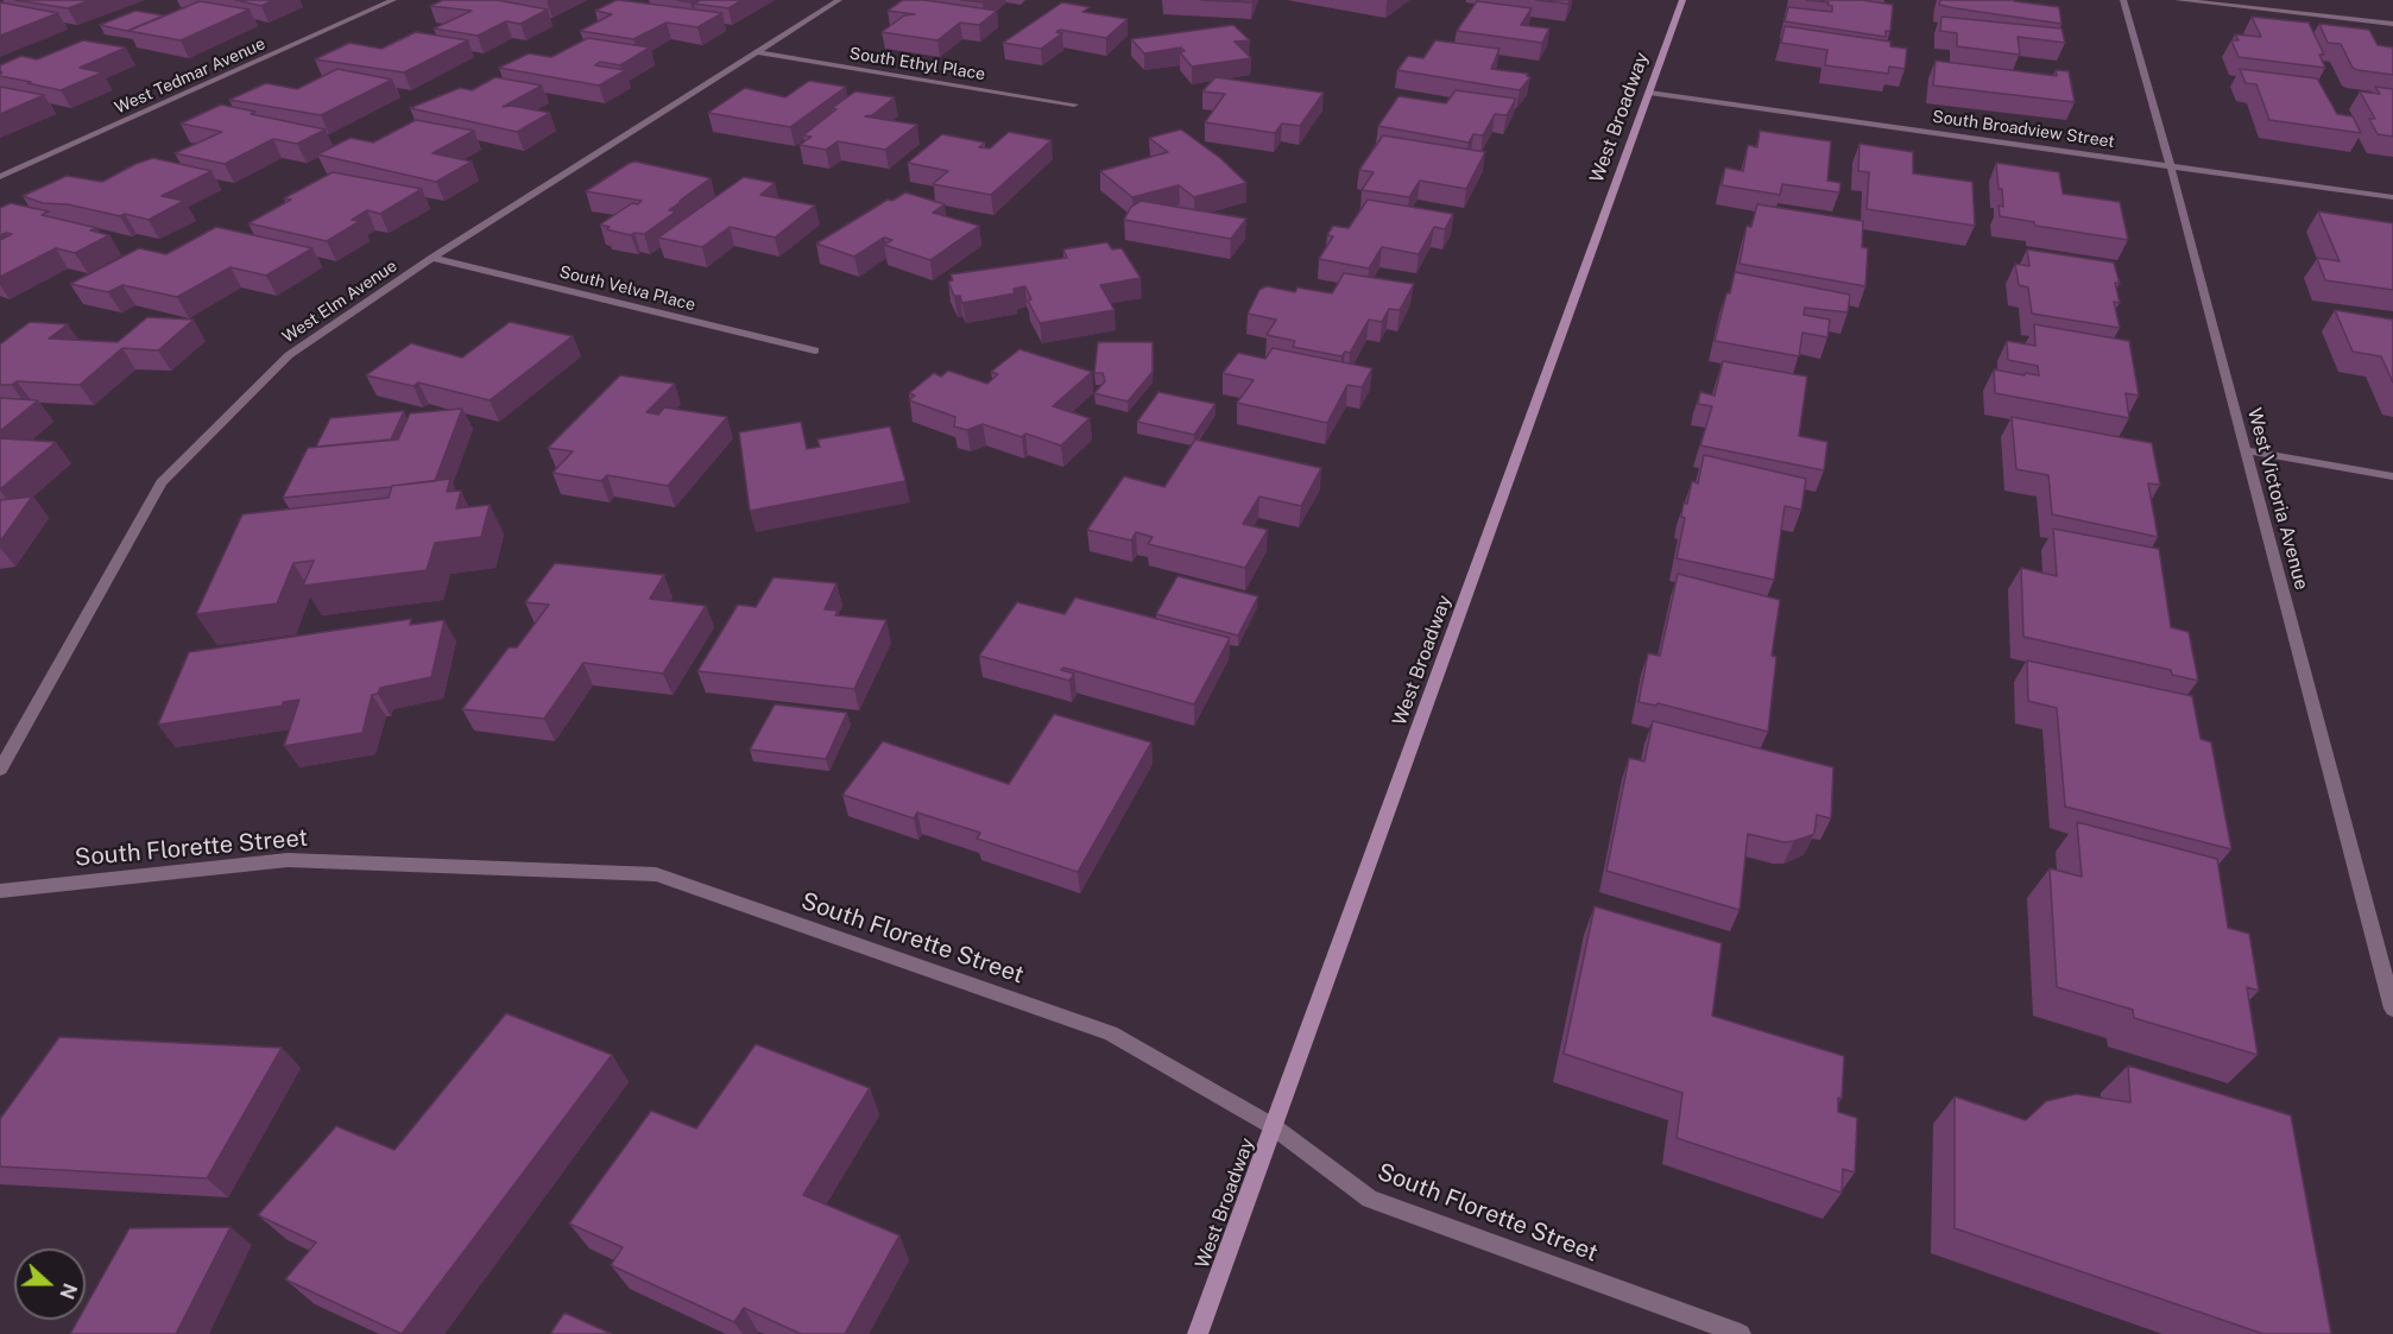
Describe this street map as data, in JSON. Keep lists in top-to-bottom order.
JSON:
{
  "streets": {
    "main road": ["West Broadway"],
    "street": [
      "South Ethyl Place",
      "West Tedmar Avenue",
      "South Broadview Street",
      "South Velva Place",
      "West Elm Avenue",
      "West Victoria Avenue",
      "South Florette Street"
    ]
  },
  "crossings": [
    ["South Ethyl Place", "West Elm Avenue"],
    ["West Broadway", "South Broadview Street"],
    ["West Broadway", "South Florette Street"],
    ["South Broadview Street", "West Victoria Avenue"],
    ["South Velva Place", "West Elm Avenue"]
  ],
  "north": "right"
}
